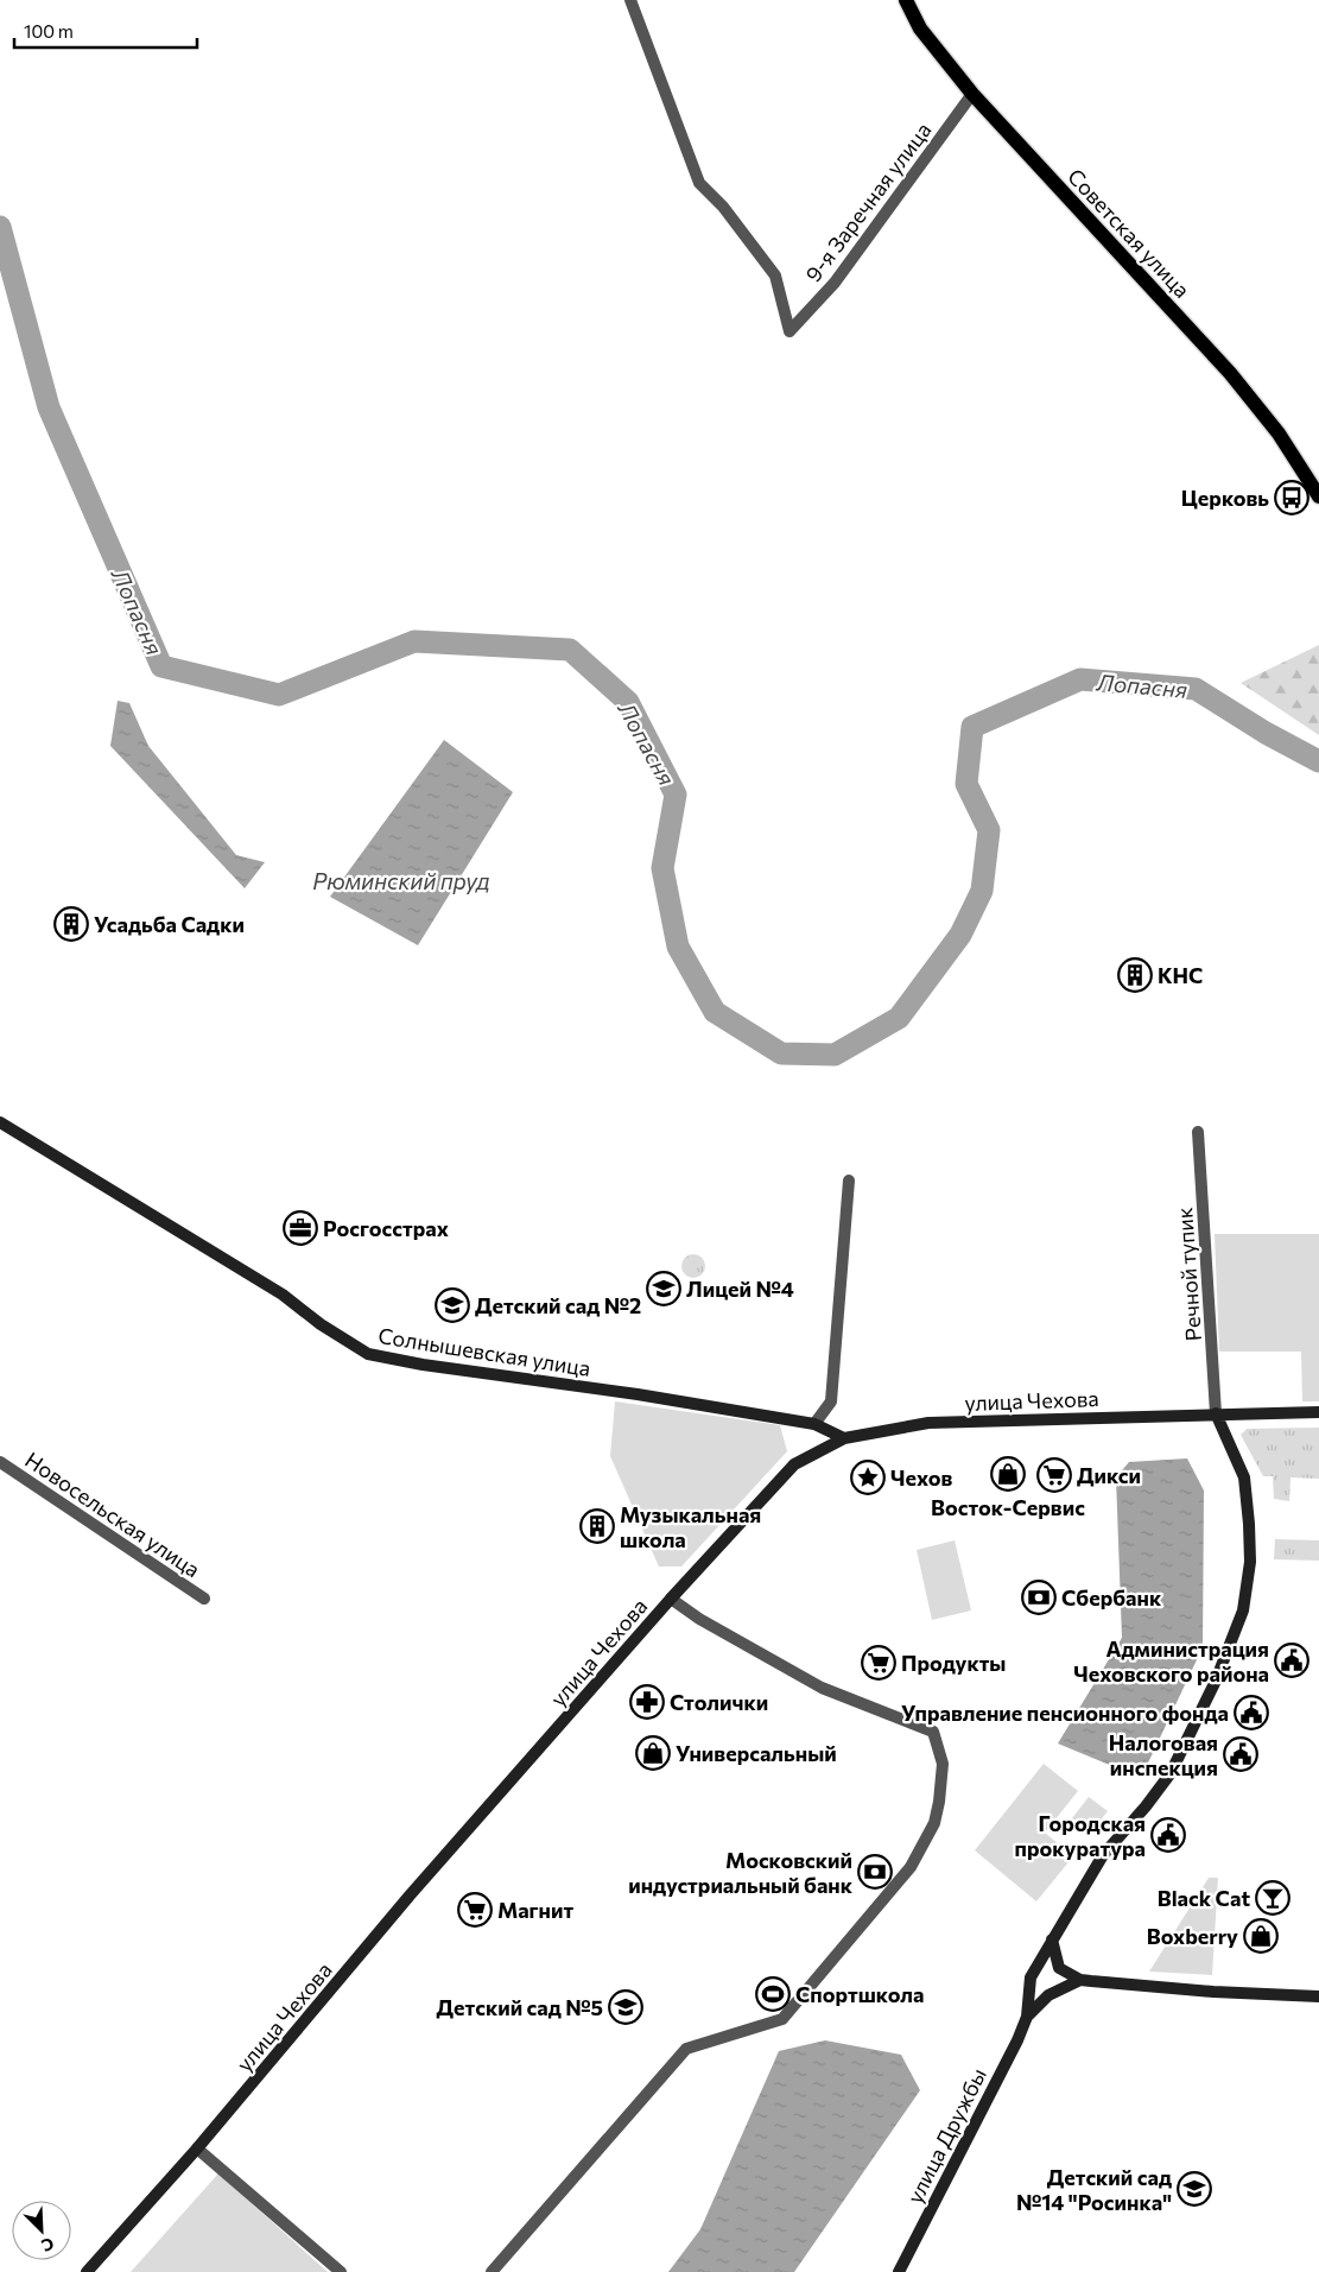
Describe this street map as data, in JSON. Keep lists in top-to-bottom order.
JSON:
{
  "streets": {
    "main road": ["Советская улица"],
    "street": [
      "9-я Заречная улица",
      "Речной тупик",
      "Солнышевская улица",
      "улица Чехова",
      "Новосельская улица",
      "улица Дружбы"
    ]
  },
  "crossings": [
    ["9-я Заречная улица", "Советская улица"],
    ["Речной тупик", "улица Чехова"],
    ["Речной тупик", "улица Дружбы"],
    ["Солнышевская улица", "улица Чехова"],
    ["улица Чехова", "улица Дружбы"]
  ],
  "water": ["Лопасня", "Рюминский пруд"],
  "places": {
    "bus stop": ["Церковь"],
    "building": ["Усадьба Садки", "КНС", "Музыкальная школа"],
    "office": ["Росгосстрах"],
    "school or university": [
      "Лицей №4",
      "Детский сад №2",
      "Детский сад №5",
      "Детский сад №14 \"Росинка\""
    ],
    "shop": ["Восток-Сервис", "Универсальный", "Boxberry"],
    "supermarket": ["Дикси", "Продукты", "Магнит"],
    "place": ["Чехов"],
    "bank": ["Сбербанк", "Московский индустриальный банк"],
    "public building": [
      "Администрация Чеховского района",
      "Управление пенсионного фонда",
      "Налоговая инспекция",
      "Городская прокуратура"
    ],
    "pharmacy": ["Столички"],
    "bar": ["Black Cat"],
    "sports": ["Спортшкола"]
  },
  "scale_bar": "100 m",
  "north": "bottom right"
}
